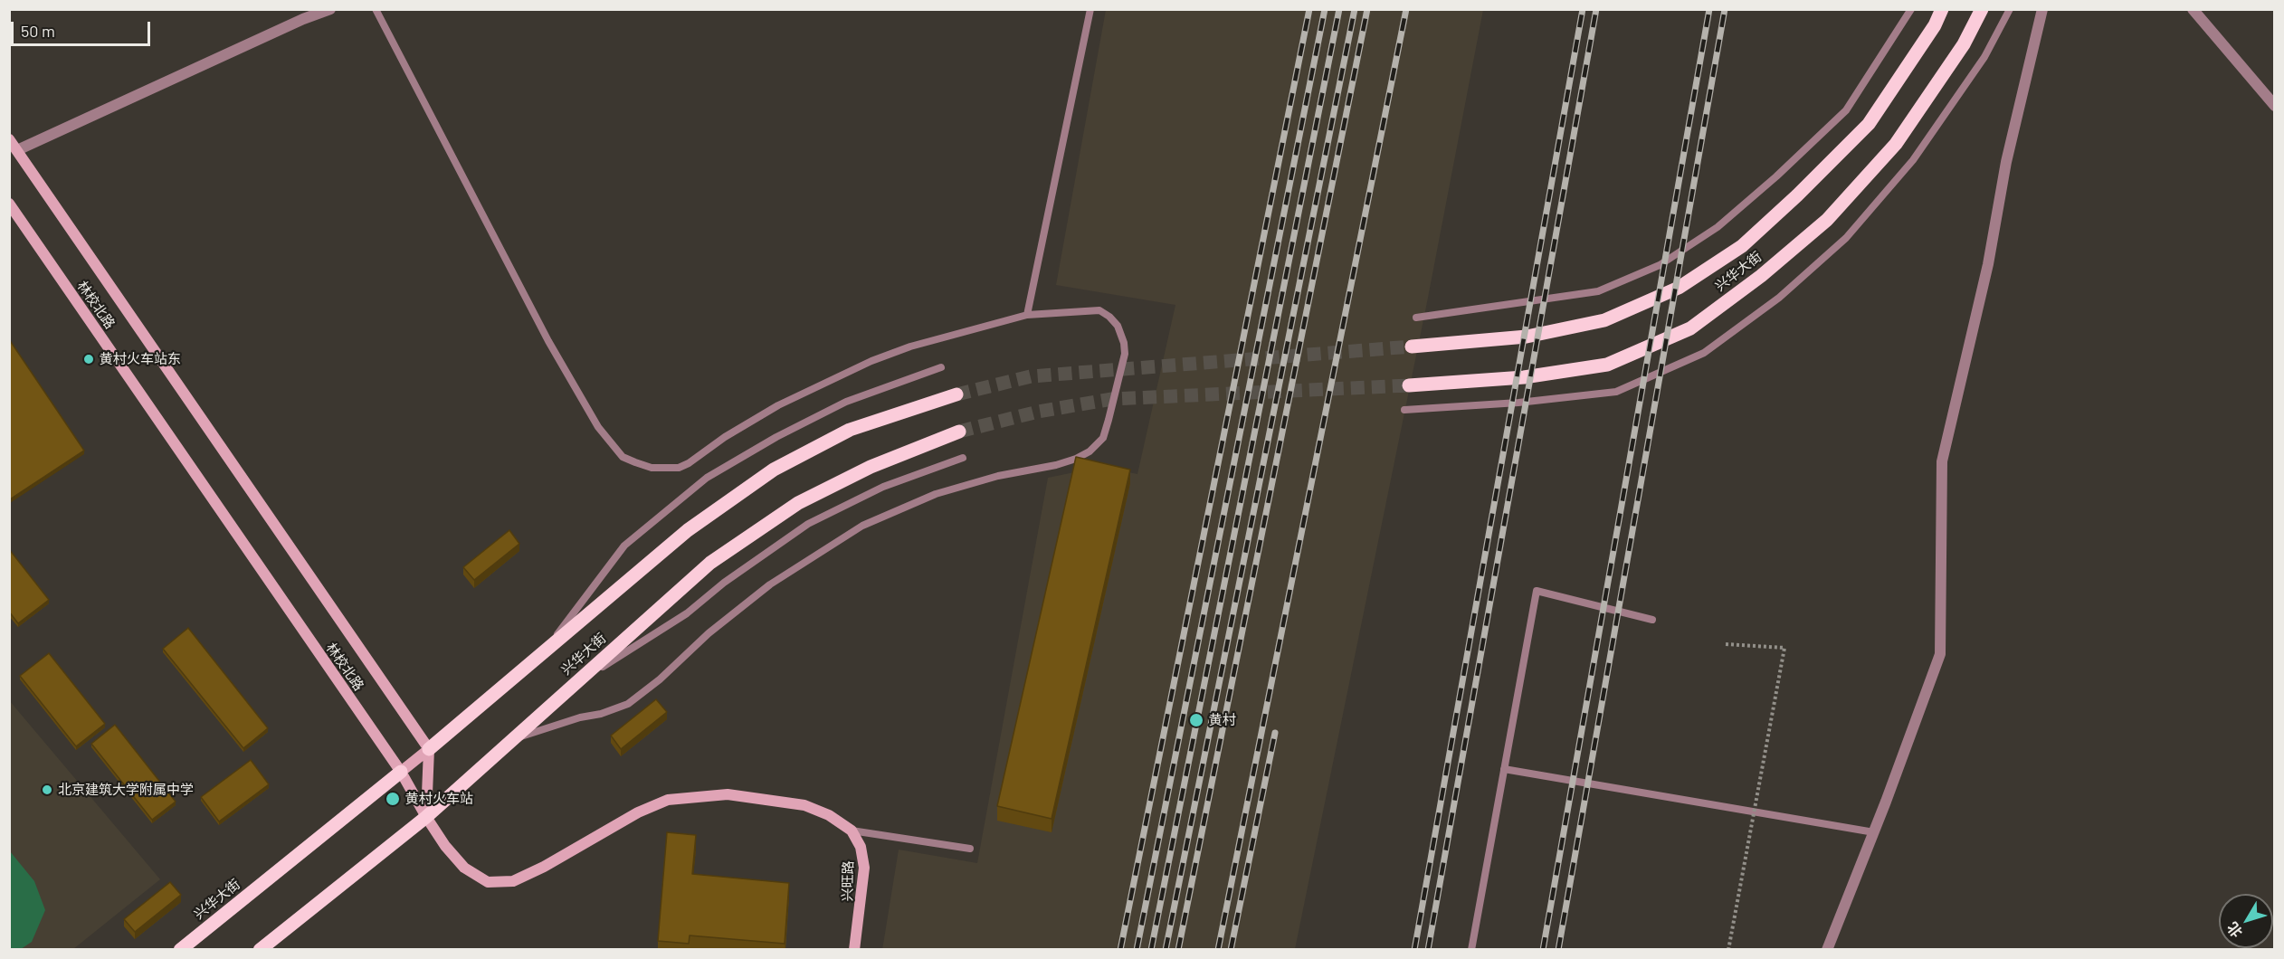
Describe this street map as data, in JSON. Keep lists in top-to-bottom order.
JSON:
{
  "streets": {
    "main road": ["兴华大街", "林校北路", "兴旺路"]
  },
  "crossings": [
    ["兴华大街", "林校北路"],
    ["林校北路", "兴旺路"]
  ],
  "places": [
    "黄村火车站东",
    "黄村",
    "北京建筑大学附属中学",
    "黄村火车站"
  ],
  "scale_bar": "50 m",
  "north": "bottom left"
}
